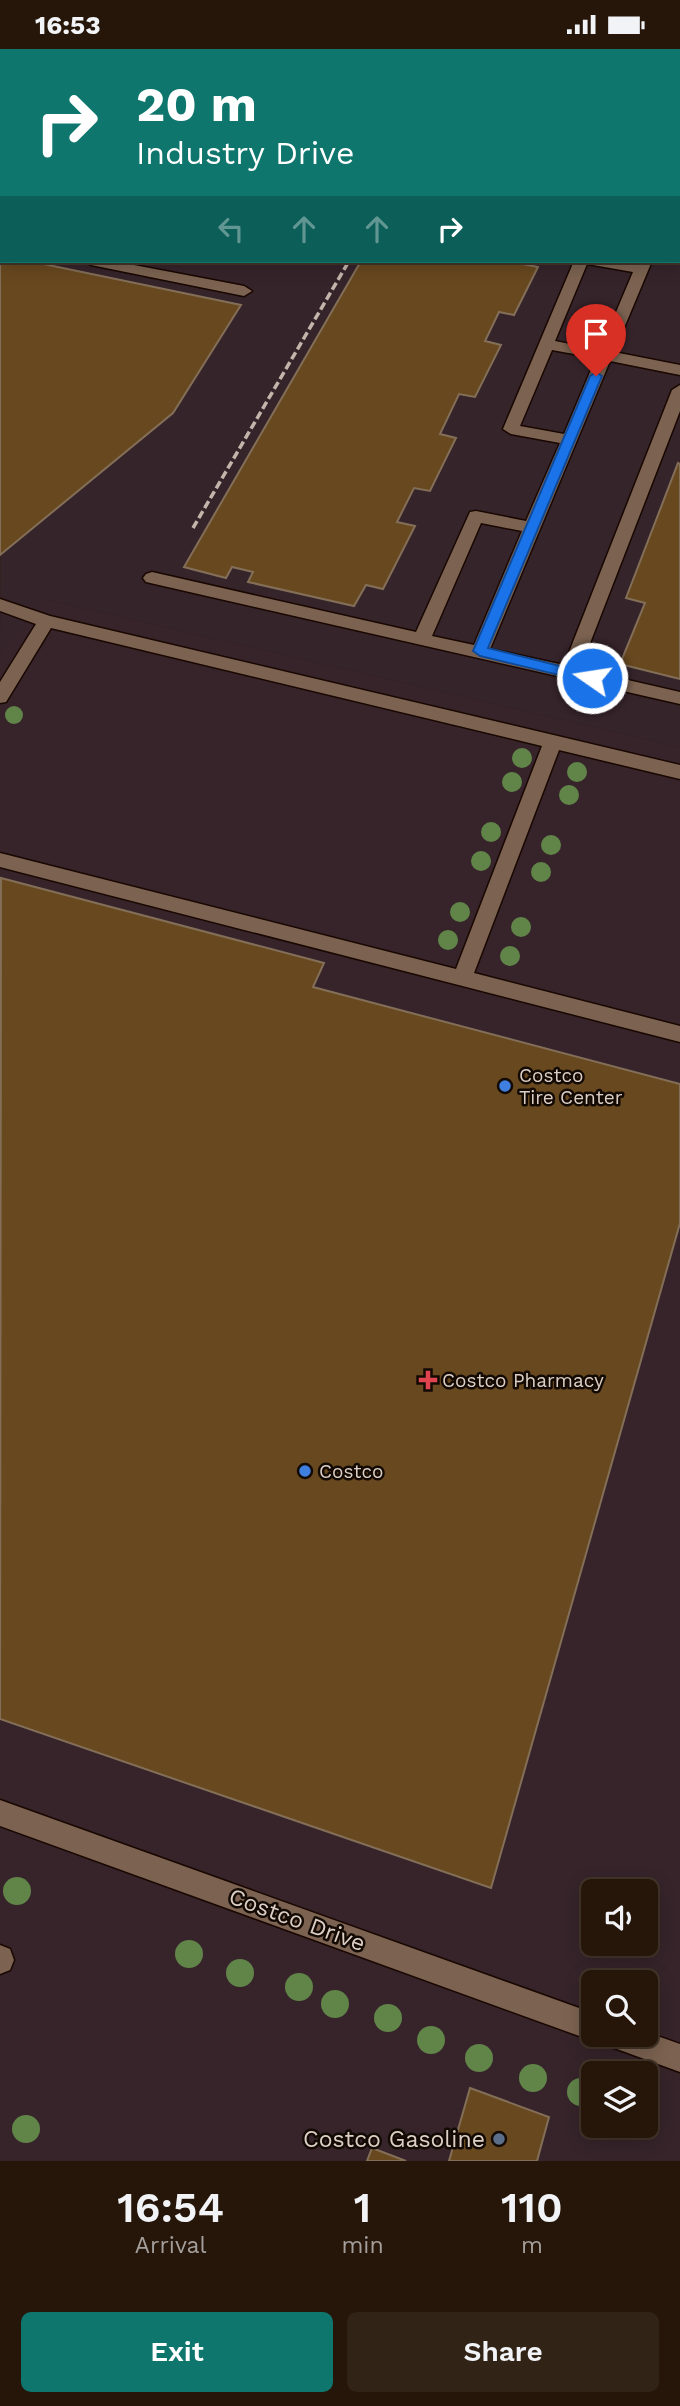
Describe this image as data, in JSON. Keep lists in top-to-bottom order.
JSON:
{
  "streets": {
    "street": ["Costco Drive"]
  },
  "places": {
    "other": ["Costco Tire Center", "Costco", "Costco Gasoline"],
    "health": ["Costco Pharmacy"]
  },
  "page": {
    "status": "16:53",
    "turn": ["20 m", "Industry Drive"],
    "eta": [
      "16:54",
      "Arrival",
      "1",
      "min",
      "110",
      "m"
    ],
    "buttons": ["Exit", "Share"]
  }
}
